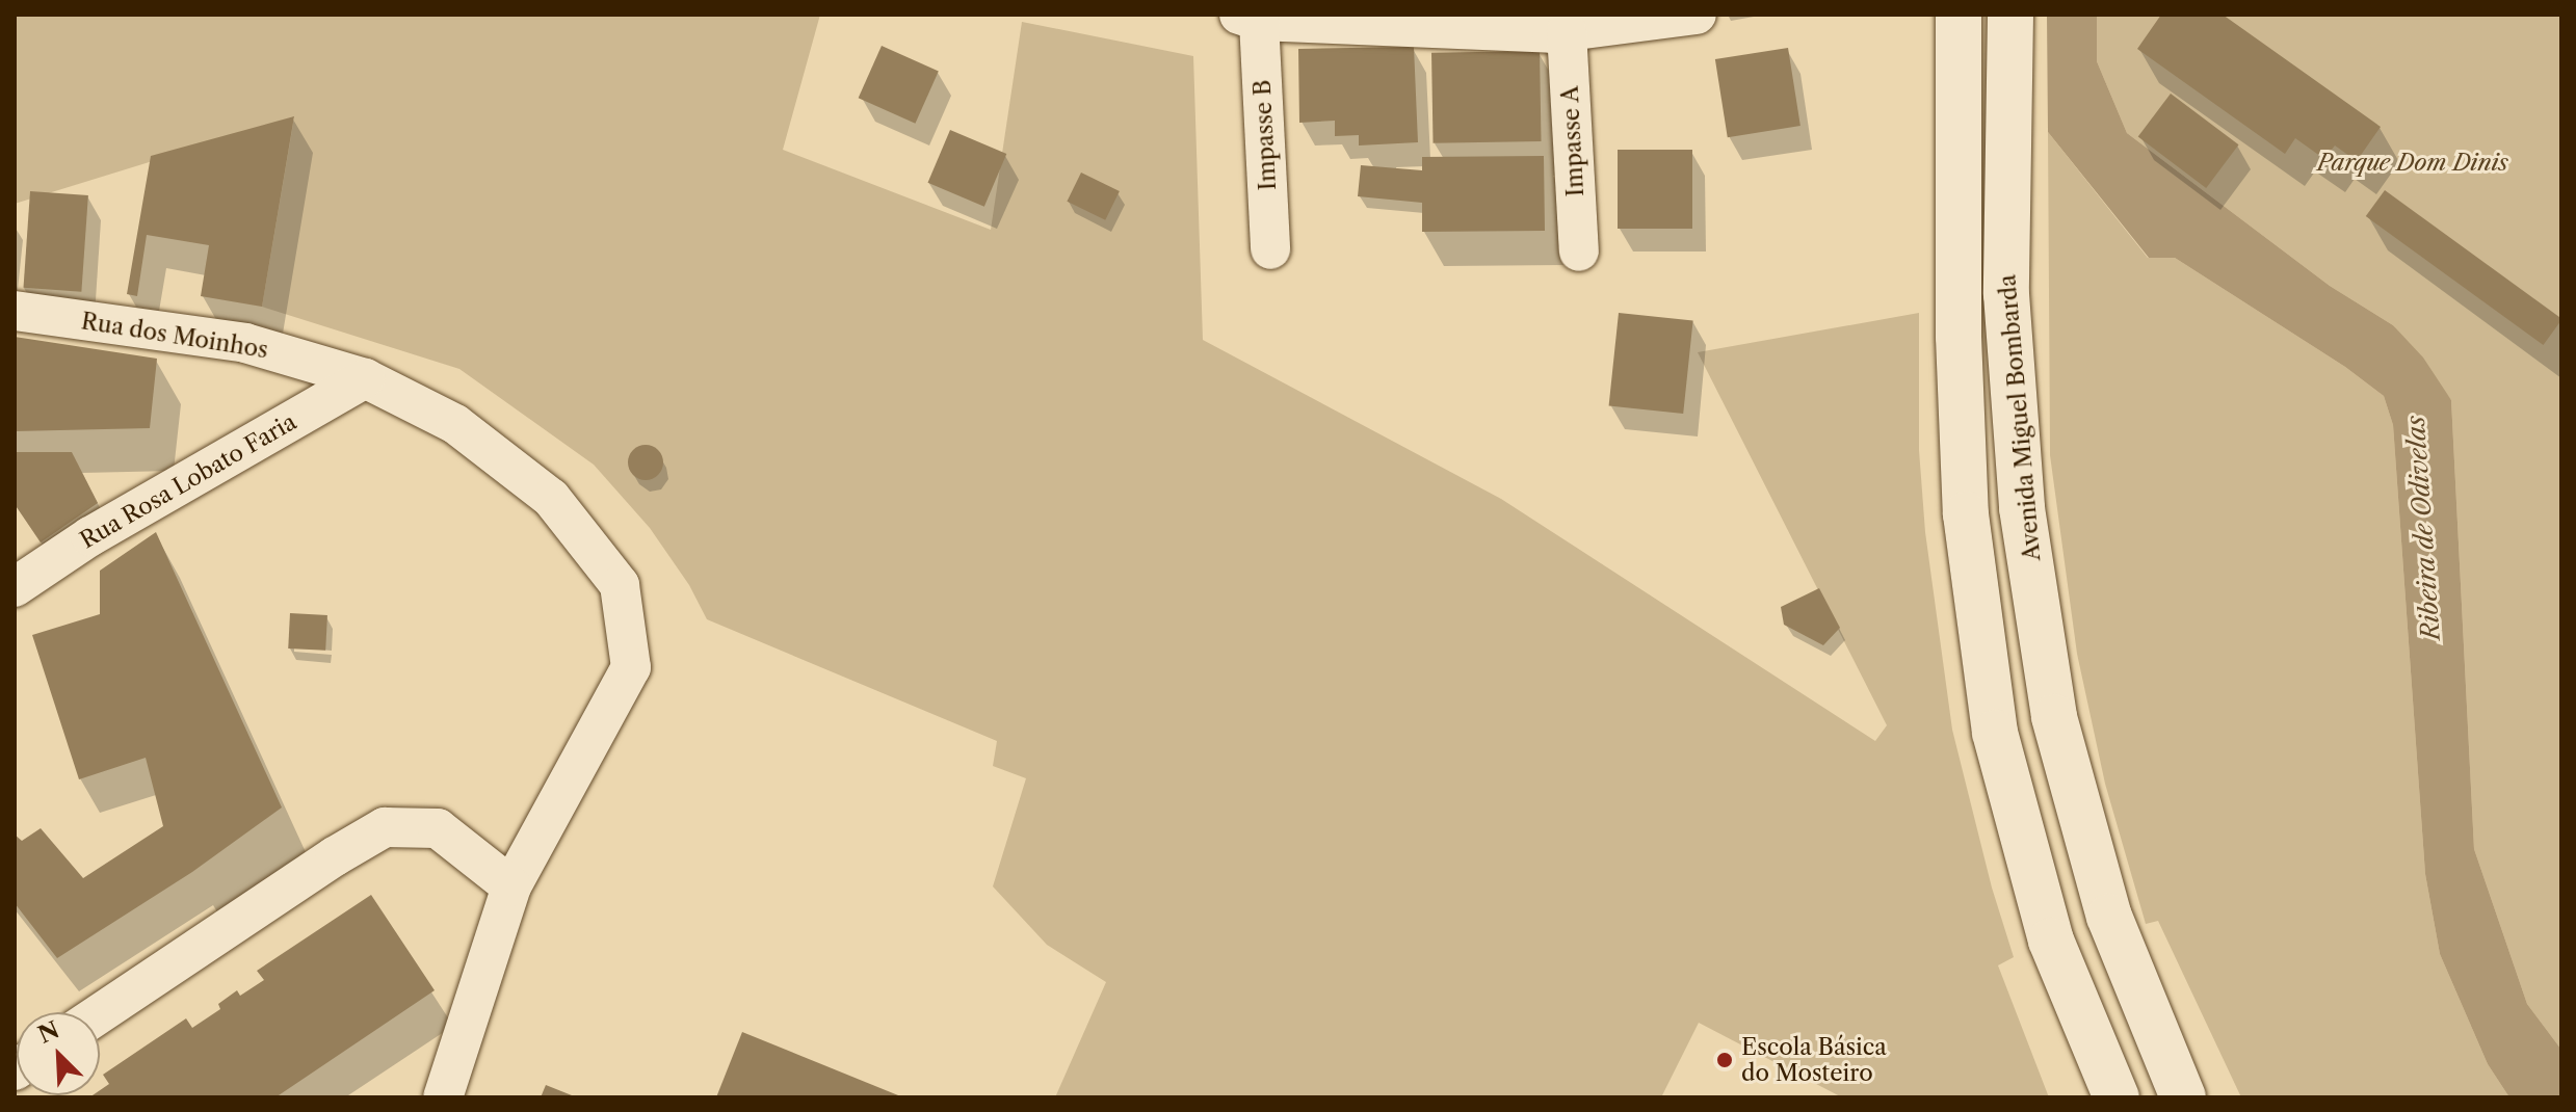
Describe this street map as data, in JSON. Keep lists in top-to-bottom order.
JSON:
{
  "streets": {
    "main road": ["Avenida Miguel Bombarda"],
    "street": [
      "Impasse B",
      "Impasse A",
      "Rua dos Moinhos",
      "Rua Rosa Lobato Faria"
    ]
  },
  "crossings": [
    ["Rua dos Moinhos", "Rua Rosa Lobato Faria"]
  ],
  "water": ["Ribeira de Odivelas"],
  "parks": ["Parque Dom Dinis"],
  "places": ["Escola Básica do Mosteiro"],
  "north": "top left"
}
